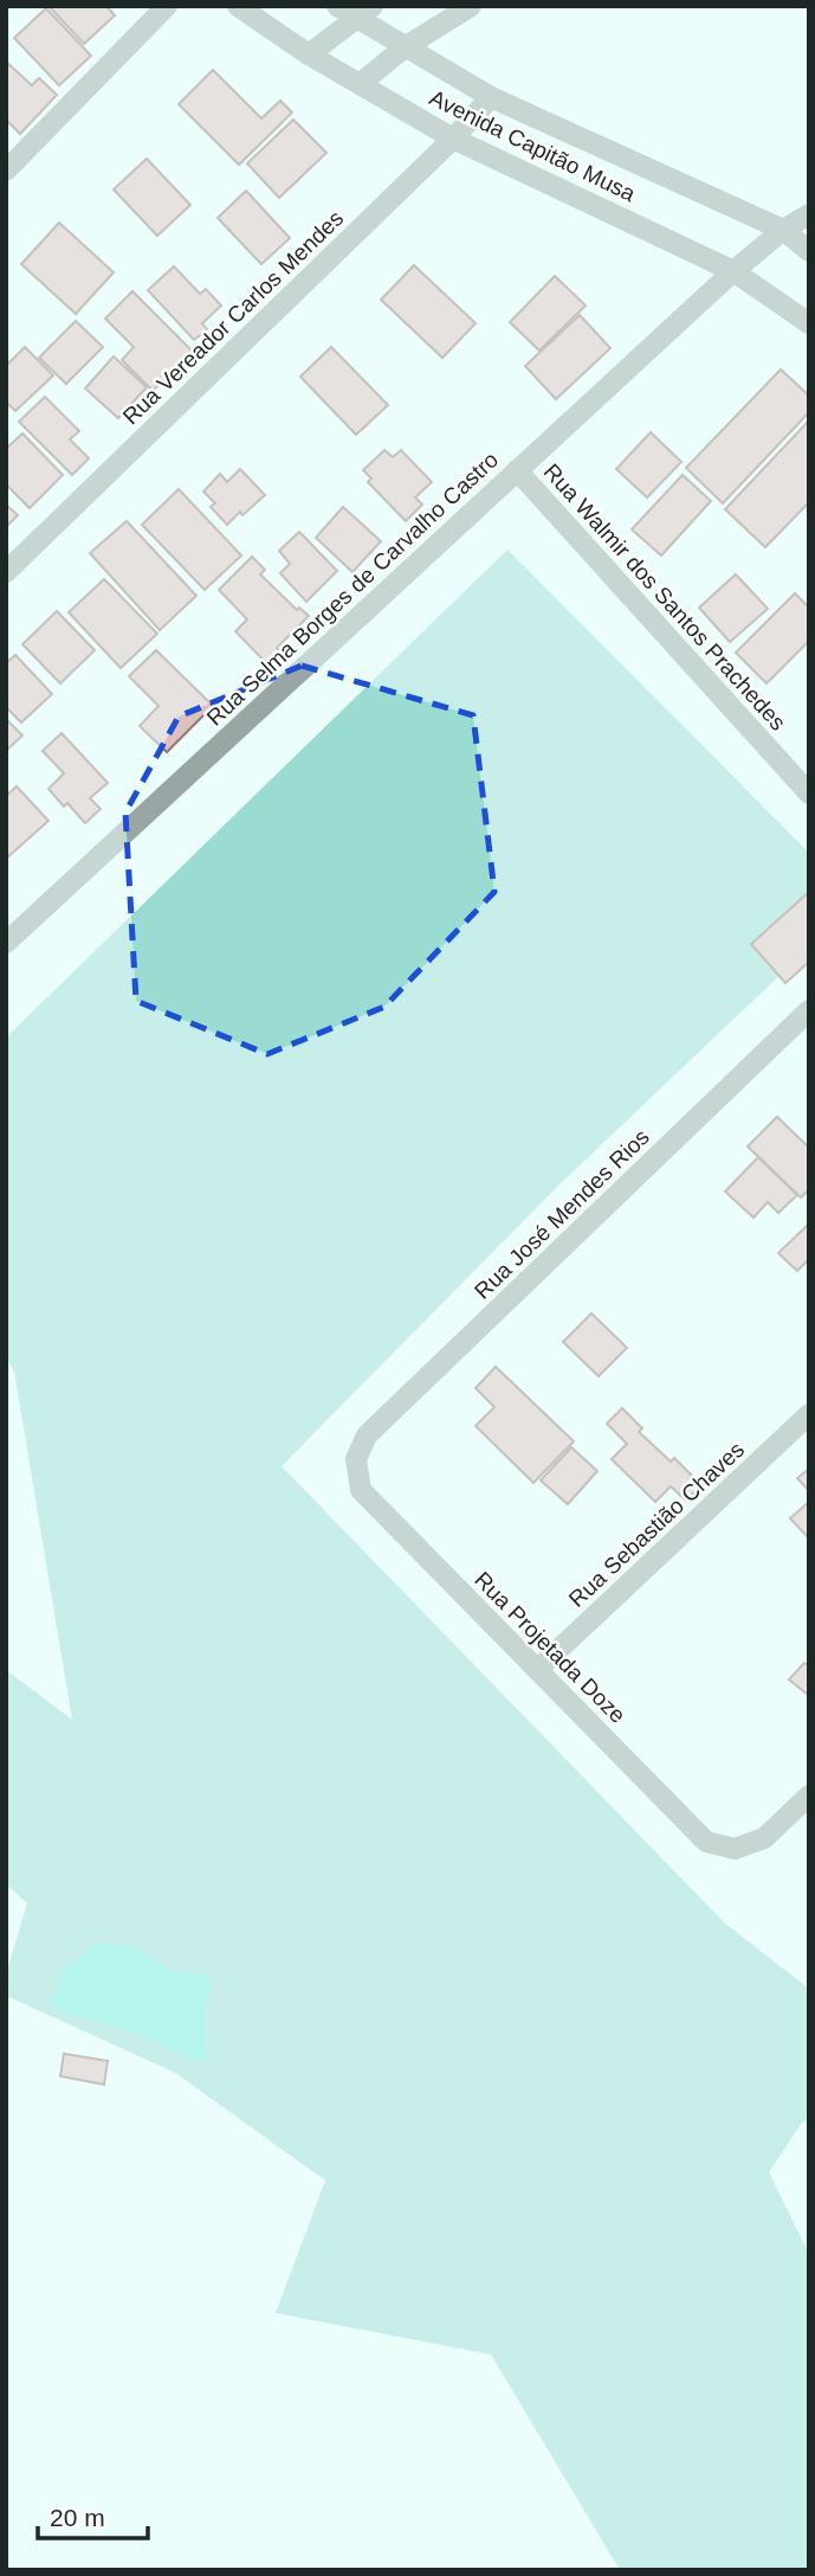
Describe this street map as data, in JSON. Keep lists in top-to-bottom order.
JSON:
{
  "streets": {
    "street": [
      "Avenida Capitão Musa",
      "Rua Vereador Carlos Mendes",
      "Rua Selma Borges de Carvalho Castro",
      "Rua Walmir dos Santos Prachedes",
      "Rua José Mendes Rios",
      "Rua Sebastião Chaves",
      "Rua Projetada Doze"
    ]
  },
  "crossings": [
    ["Avenida Capitão Musa", "Rua Vereador Carlos Mendes"],
    ["Avenida Capitão Musa", "Rua Selma Borges de Carvalho Castro"],
    ["Rua Selma Borges de Carvalho Castro", "Rua Walmir dos Santos Prachedes"],
    ["Rua José Mendes Rios", "Rua Projetada Doze"],
    ["Rua Sebastião Chaves", "Rua Projetada Doze"]
  ],
  "scale_bar": "20 m"
}
